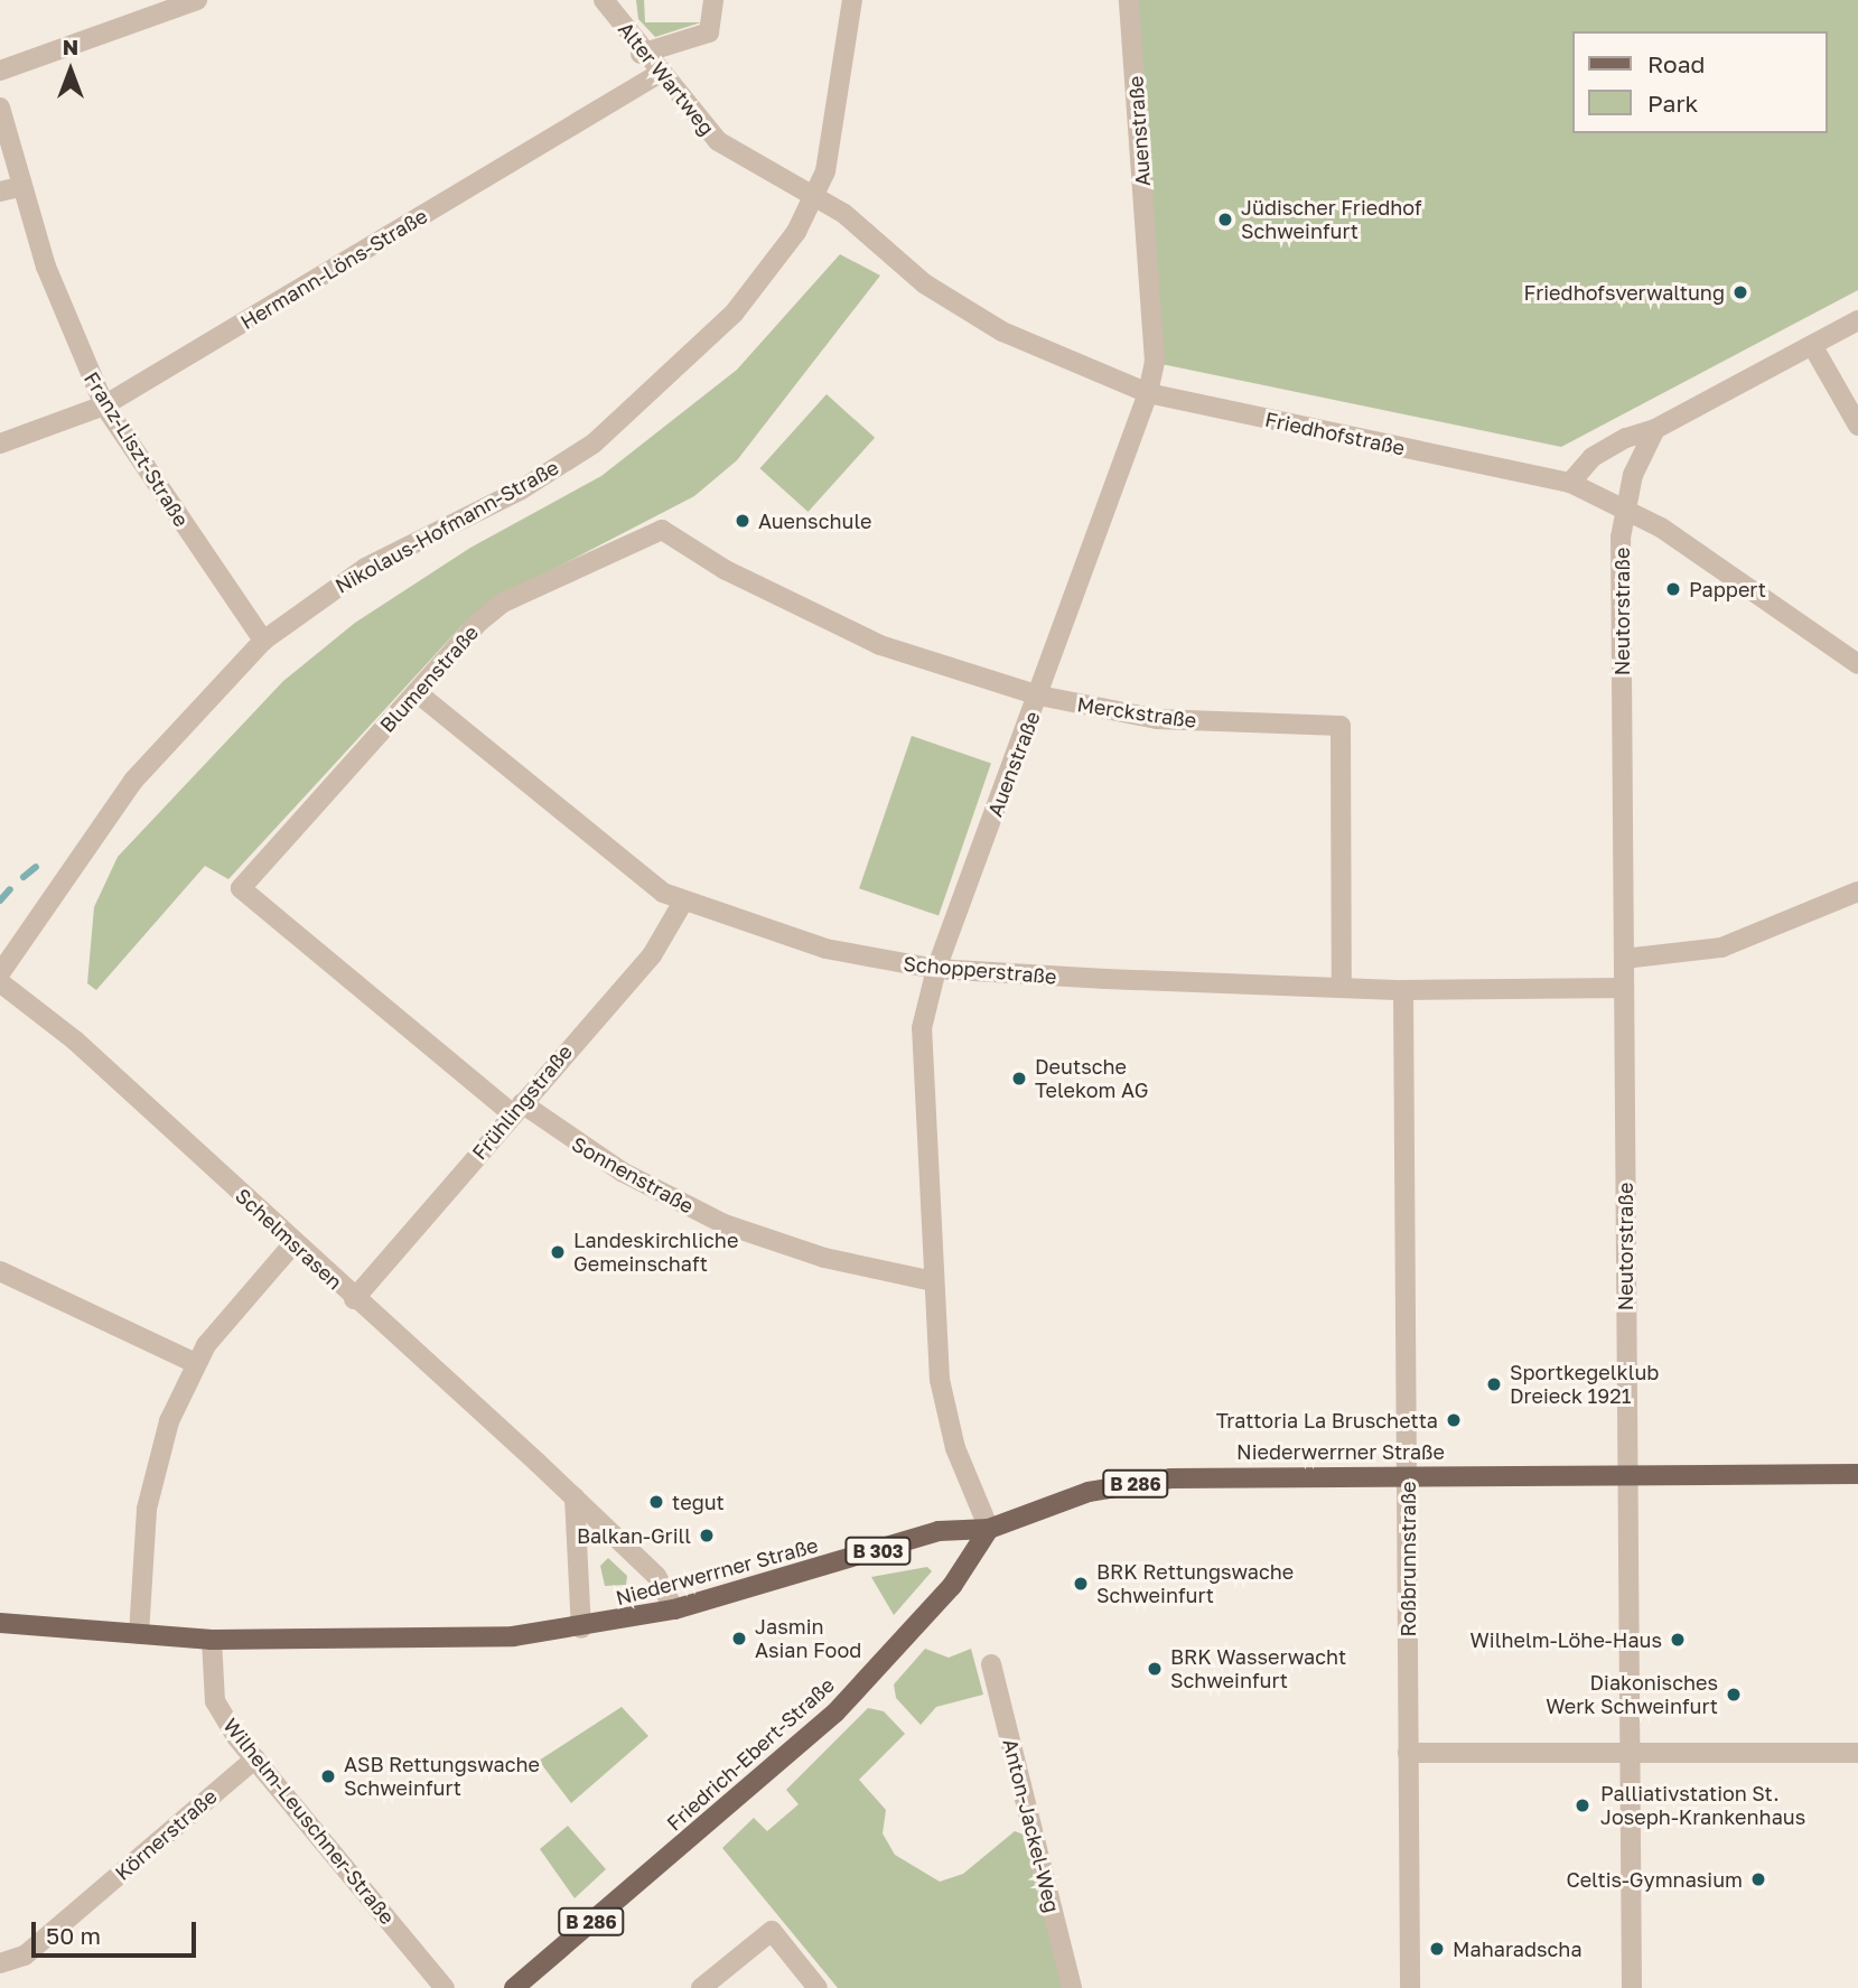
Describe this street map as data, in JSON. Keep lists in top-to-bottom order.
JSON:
{
  "streets": {
    "main road": [
      "Niederwerrner Straße",
      "B 286",
      "B 303",
      "Friedrich-Ebert-Straße"
    ],
    "street": [
      "Alter Wartweg",
      "Auenstraße",
      "Hermann-Löns-Straße",
      "Friedhofstraße",
      "Franz-Liszt-Straße",
      "Nikolaus-Hofmann-Straße",
      "Neutorstraße",
      "Blumenstraße",
      "Merckstraße",
      "Schopperstraße",
      "Frühlingstraße",
      "Sonnenstraße",
      "Schelmsrasen",
      "Roßbrunnstraße",
      "Wilhelm-Leuschner-Straße",
      "Anton-Jackel-Weg",
      "Körnerstraße"
    ]
  },
  "crossings": [
    ["Alter Wartweg", "Hermann-Löns-Straße"],
    ["Alter Wartweg", "Friedhofstraße"],
    ["Alter Wartweg", "Nikolaus-Hofmann-Straße"],
    ["Auenstraße", "Friedhofstraße"],
    ["Auenstraße", "Merckstraße"],
    ["Auenstraße", "Schopperstraße"],
    ["Auenstraße", "Sonnenstraße"],
    ["Auenstraße", "Niederwerrner Straße"],
    ["Auenstraße", "Friedrich-Ebert-Straße"],
    ["Hermann-Löns-Straße", "Franz-Liszt-Straße"],
    ["Friedhofstraße", "Nikolaus-Hofmann-Straße"],
    ["Friedhofstraße", "Neutorstraße"],
    ["Franz-Liszt-Straße", "Nikolaus-Hofmann-Straße"],
    ["Neutorstraße", "Schopperstraße"],
    ["Neutorstraße", "Niederwerrner Straße"],
    ["Blumenstraße", "Merckstraße"],
    ["Blumenstraße", "Schopperstraße"],
    ["Blumenstraße", "Sonnenstraße"],
    ["Merckstraße", "Schopperstraße"],
    ["Schopperstraße", "Frühlingstraße"],
    ["Schopperstraße", "Roßbrunnstraße"],
    ["Frühlingstraße", "Sonnenstraße"],
    ["Frühlingstraße", "Schelmsrasen"],
    ["Schelmsrasen", "Niederwerrner Straße"],
    ["Niederwerrner Straße", "Roßbrunnstraße"],
    ["Niederwerrner Straße", "Friedrich-Ebert-Straße"],
    ["Niederwerrner Straße", "Wilhelm-Leuschner-Straße"],
    ["Wilhelm-Leuschner-Straße", "Körnerstraße"]
  ],
  "places": [
    "Jüdischer Friedhof Schweinfurt",
    "Friedhofsverwaltung",
    "Auenschule",
    "Pappert",
    "Deutsche Telekom AG",
    "Landeskirchliche Gemeinschaft",
    "Sportkegelklub Dreieck 1921",
    "Trattoria La Bruschetta",
    "tegut",
    "Balkan-Grill",
    "BRK Rettungswache Schweinfurt",
    "Jasmin Asian Food",
    "Wilhelm-Löhe-Haus",
    "BRK Wasserwacht Schweinfurt",
    "Diakonisches Werk Schweinfurt",
    "ASB Rettungswache Schweinfurt",
    "Palliativstation St. Joseph-Krankenhaus",
    "Celtis-Gymnasium",
    "Maharadscha"
  ],
  "legend": ["Road", "Park"],
  "scale_bar": "50 m",
  "north": "top"
}
